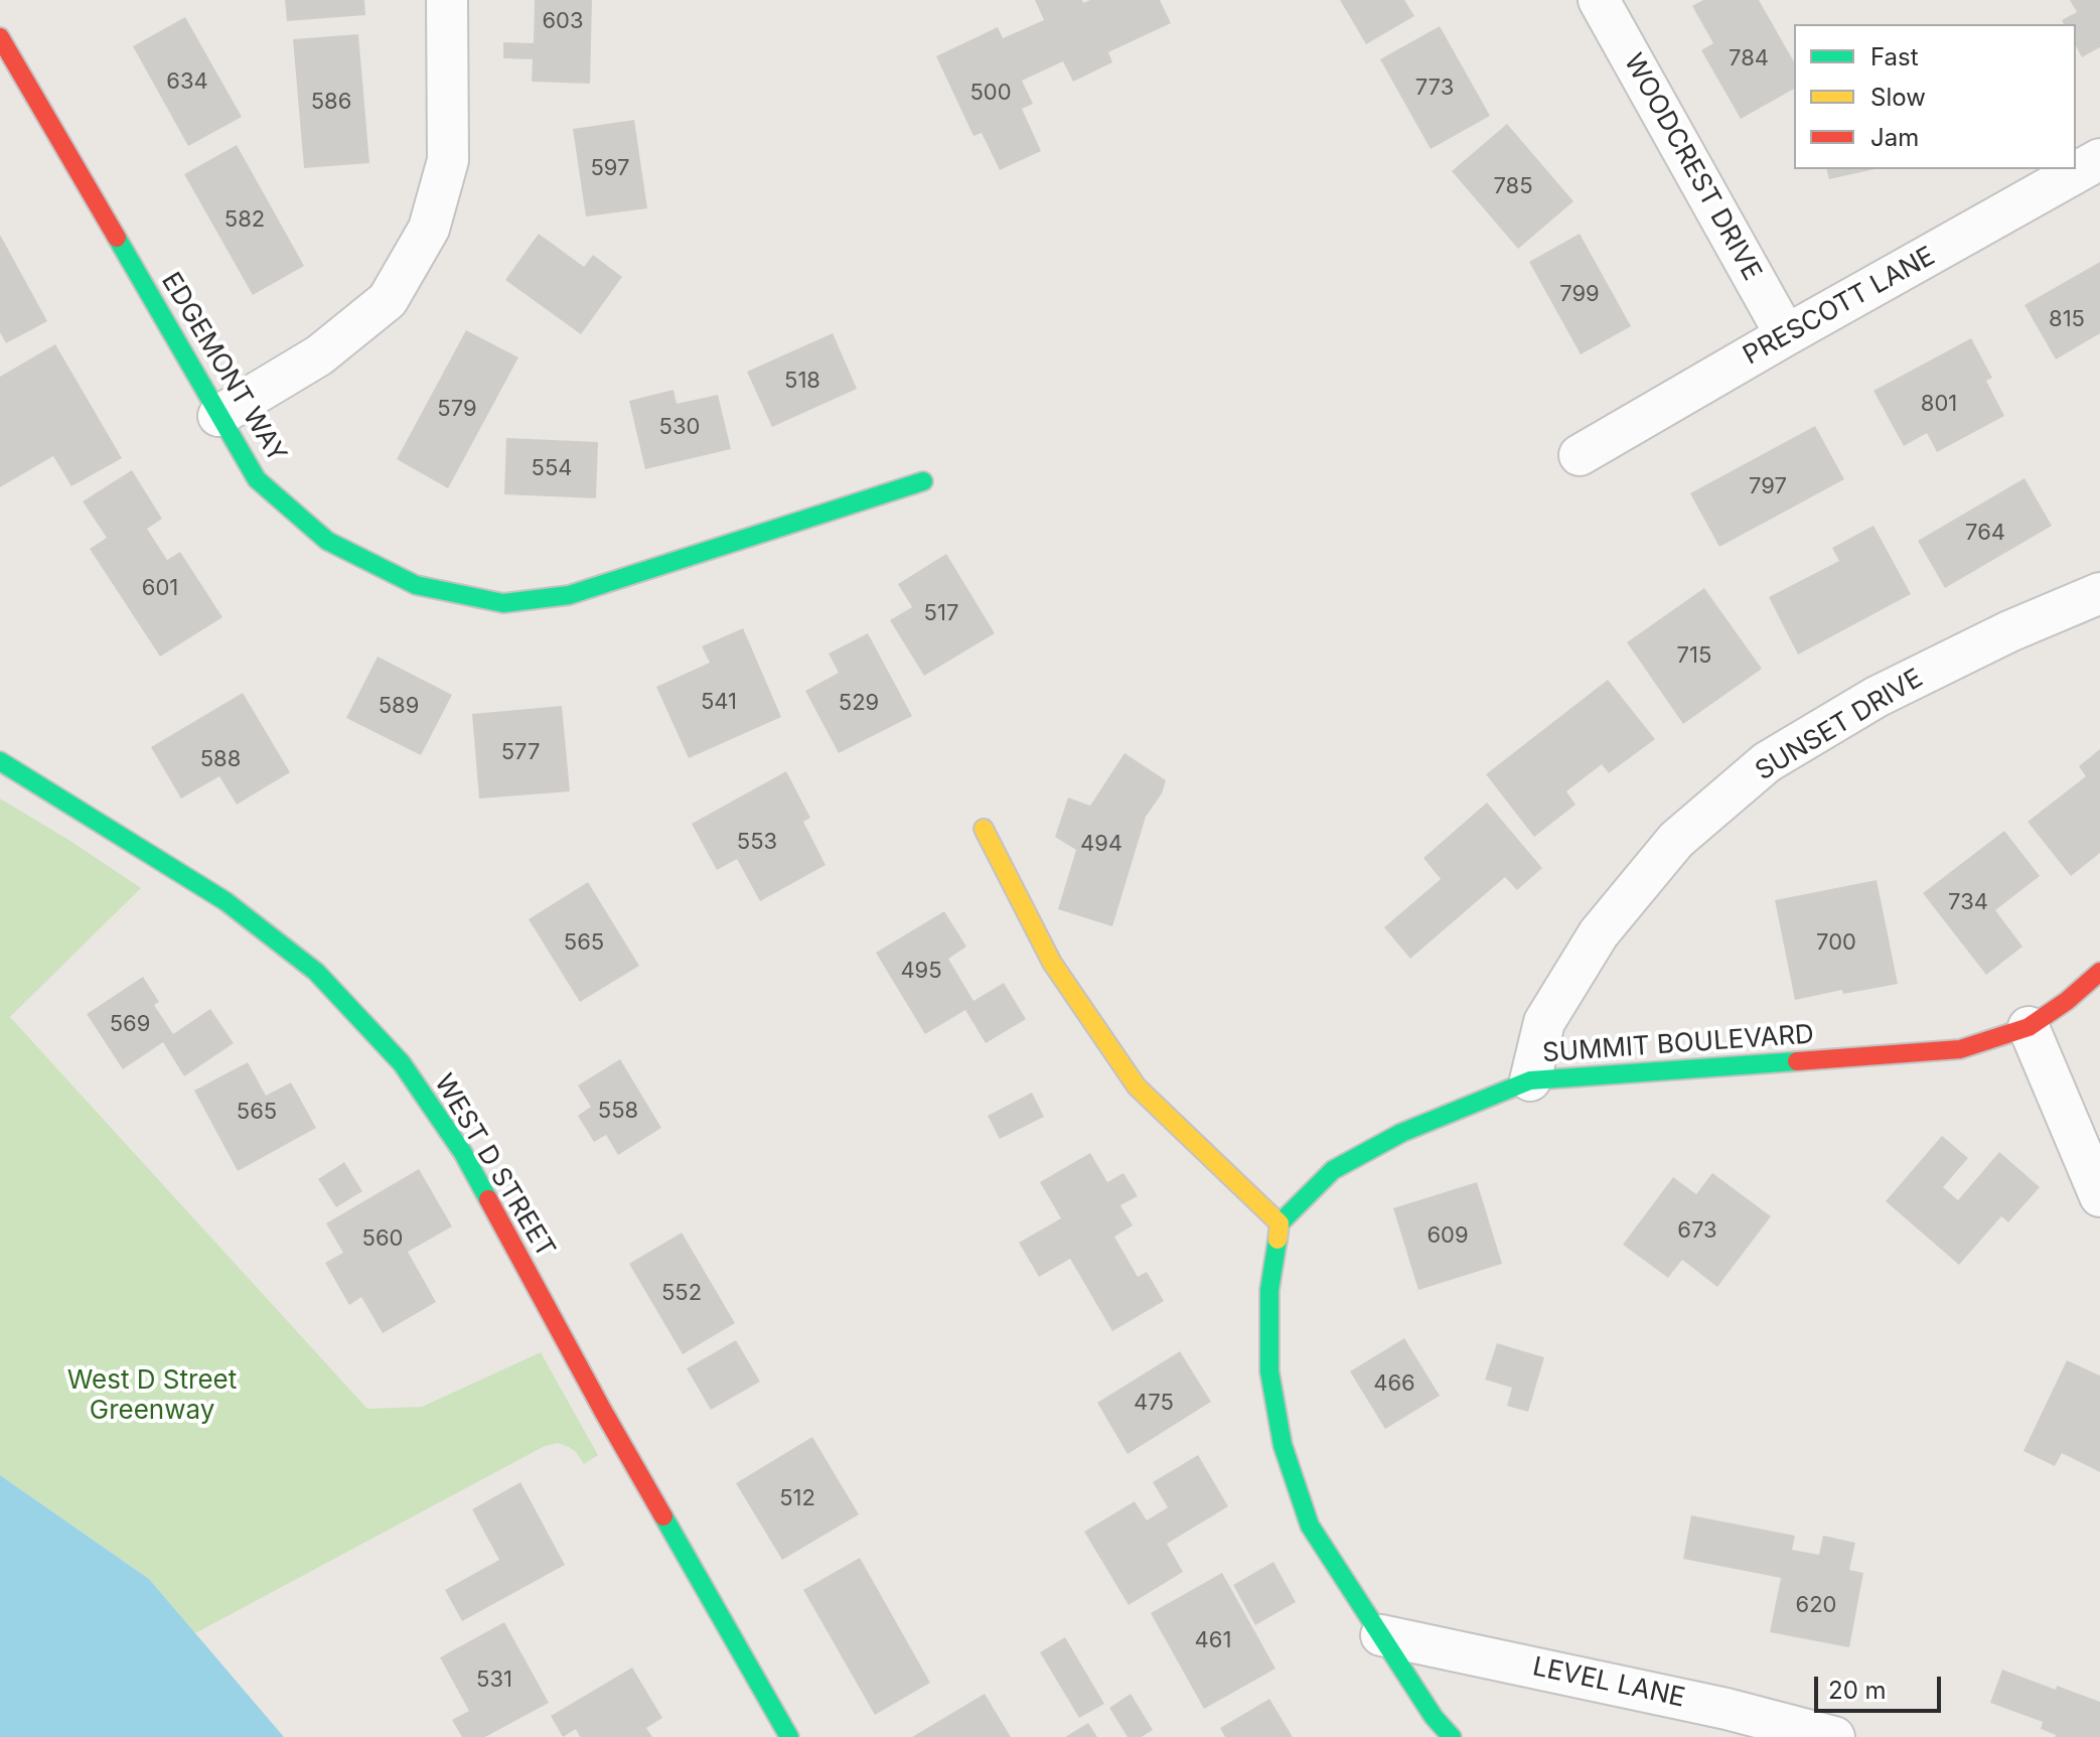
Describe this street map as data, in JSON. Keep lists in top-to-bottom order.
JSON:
{
  "streets": {
    "street": [
      "WOODCREST DRIVE",
      "PRESCOTT LANE",
      "EDGEMONT WAY",
      "SUNSET DRIVE",
      "SUMMIT BOULEVARD",
      "WEST D STREET",
      "LEVEL LANE"
    ]
  },
  "crossings": [
    ["WOODCREST DRIVE", "PRESCOTT LANE"],
    ["SUNSET DRIVE", "SUMMIT BOULEVARD"]
  ],
  "parks": ["West D Street Greenway"],
  "house_numbers": [
    "603",
    "784",
    "634",
    "773",
    "500",
    "586",
    "597",
    "785",
    "582",
    "799",
    "815",
    "518",
    "801",
    "579",
    "530",
    "554",
    "797",
    "764",
    "601",
    "517",
    "715",
    "541",
    "529",
    "589",
    "577",
    "588",
    "553",
    "494",
    "734",
    "565",
    "700",
    "495",
    "569",
    "558",
    "565",
    "673",
    "609",
    "560",
    "552",
    "466",
    "475",
    "512",
    "620",
    "461",
    "531"
  ],
  "legend": ["Fast", "Slow", "Jam"],
  "scale_bar": "20 m"
}
